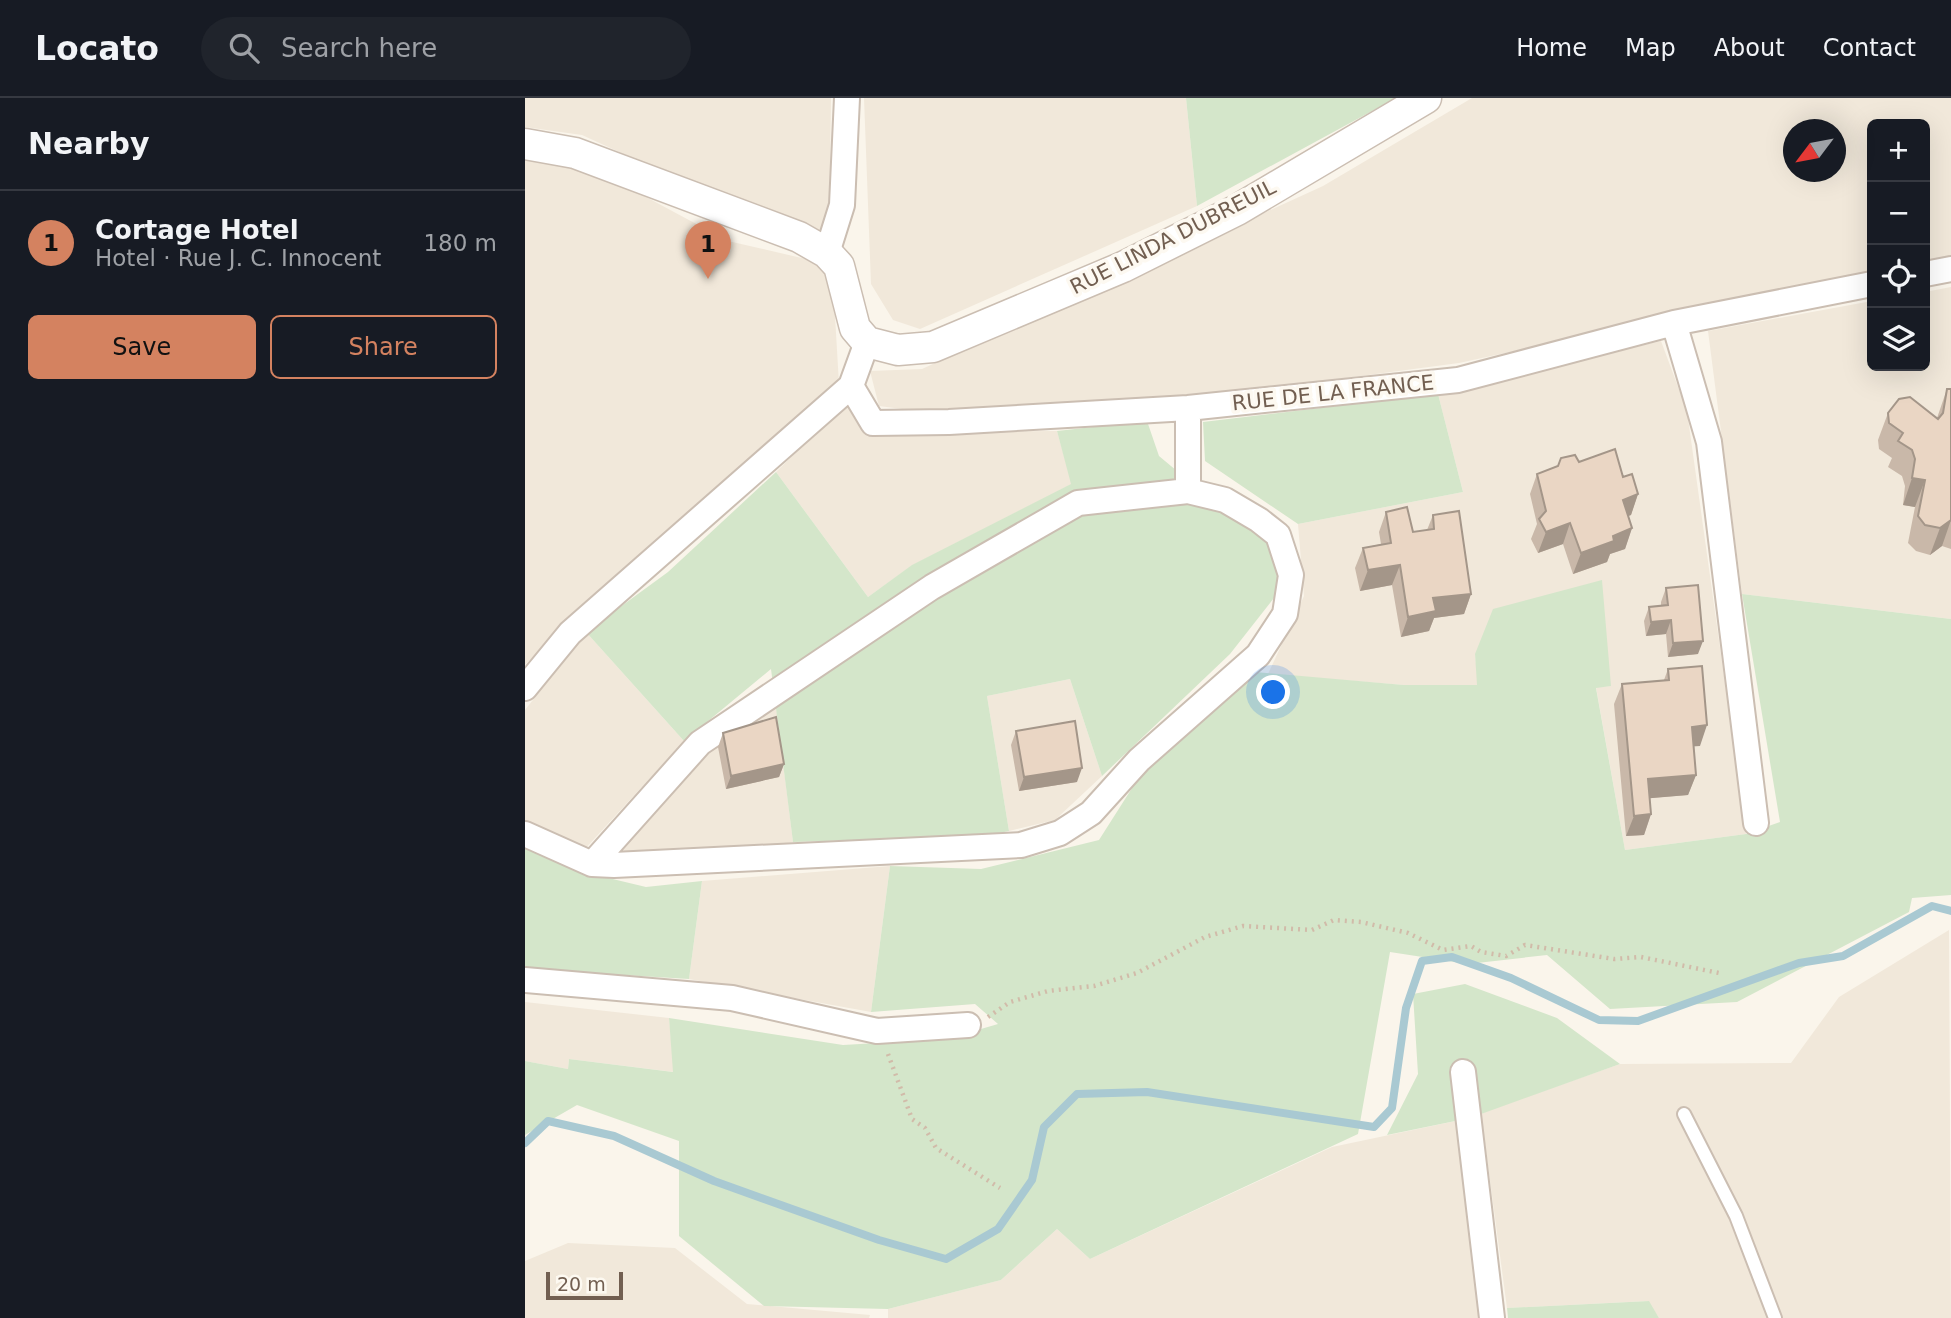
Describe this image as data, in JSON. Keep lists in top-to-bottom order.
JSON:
{
  "streets": {
    "street": ["RUE LINDA DUBREUIL", "RUE DE LA FRANCE"]
  },
  "scale_bar": "20 m",
  "north": "bottom left",
  "page": {
    "header": "Locato",
    "search": "Search here",
    "nav": [
      "Home",
      "Map",
      "About",
      "Contact"
    ],
    "heading": "Nearby",
    "map_buttons": ["+", "−"],
    "list": [
      {
        "mark": "1",
        "name": "Cortage Hotel",
        "note": "Hotel · Rue J. C. Innocent",
        "value": "180 m"
      }
    ],
    "pins": "1",
    "buttons": ["Save", "Share"],
    "scale": "20 m"
  }
}
